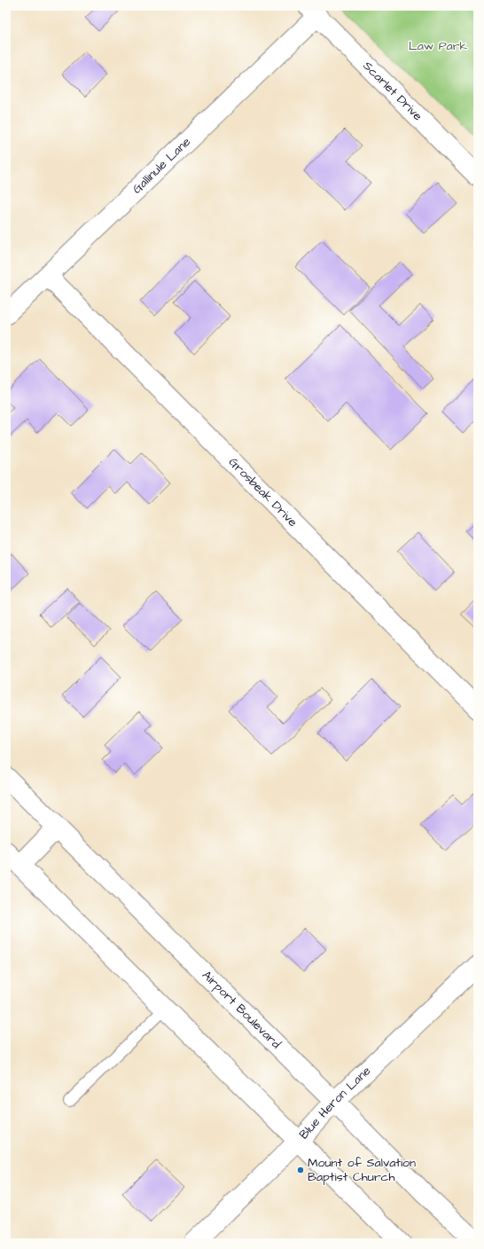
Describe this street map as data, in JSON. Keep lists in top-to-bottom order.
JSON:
{
  "streets": {
    "street": [
      "Scarlet Drive",
      "Gallinule Lane",
      "Grosbeak Drive",
      "Airport Boulevard",
      "Blue Heron Lane"
    ]
  },
  "crossings": [
    ["Scarlet Drive", "Gallinule Lane"],
    ["Gallinule Lane", "Grosbeak Drive"],
    ["Airport Boulevard", "Blue Heron Lane"]
  ],
  "parks": ["Law Park"],
  "places": ["Mount of Salvation Baptist Church"]
}
